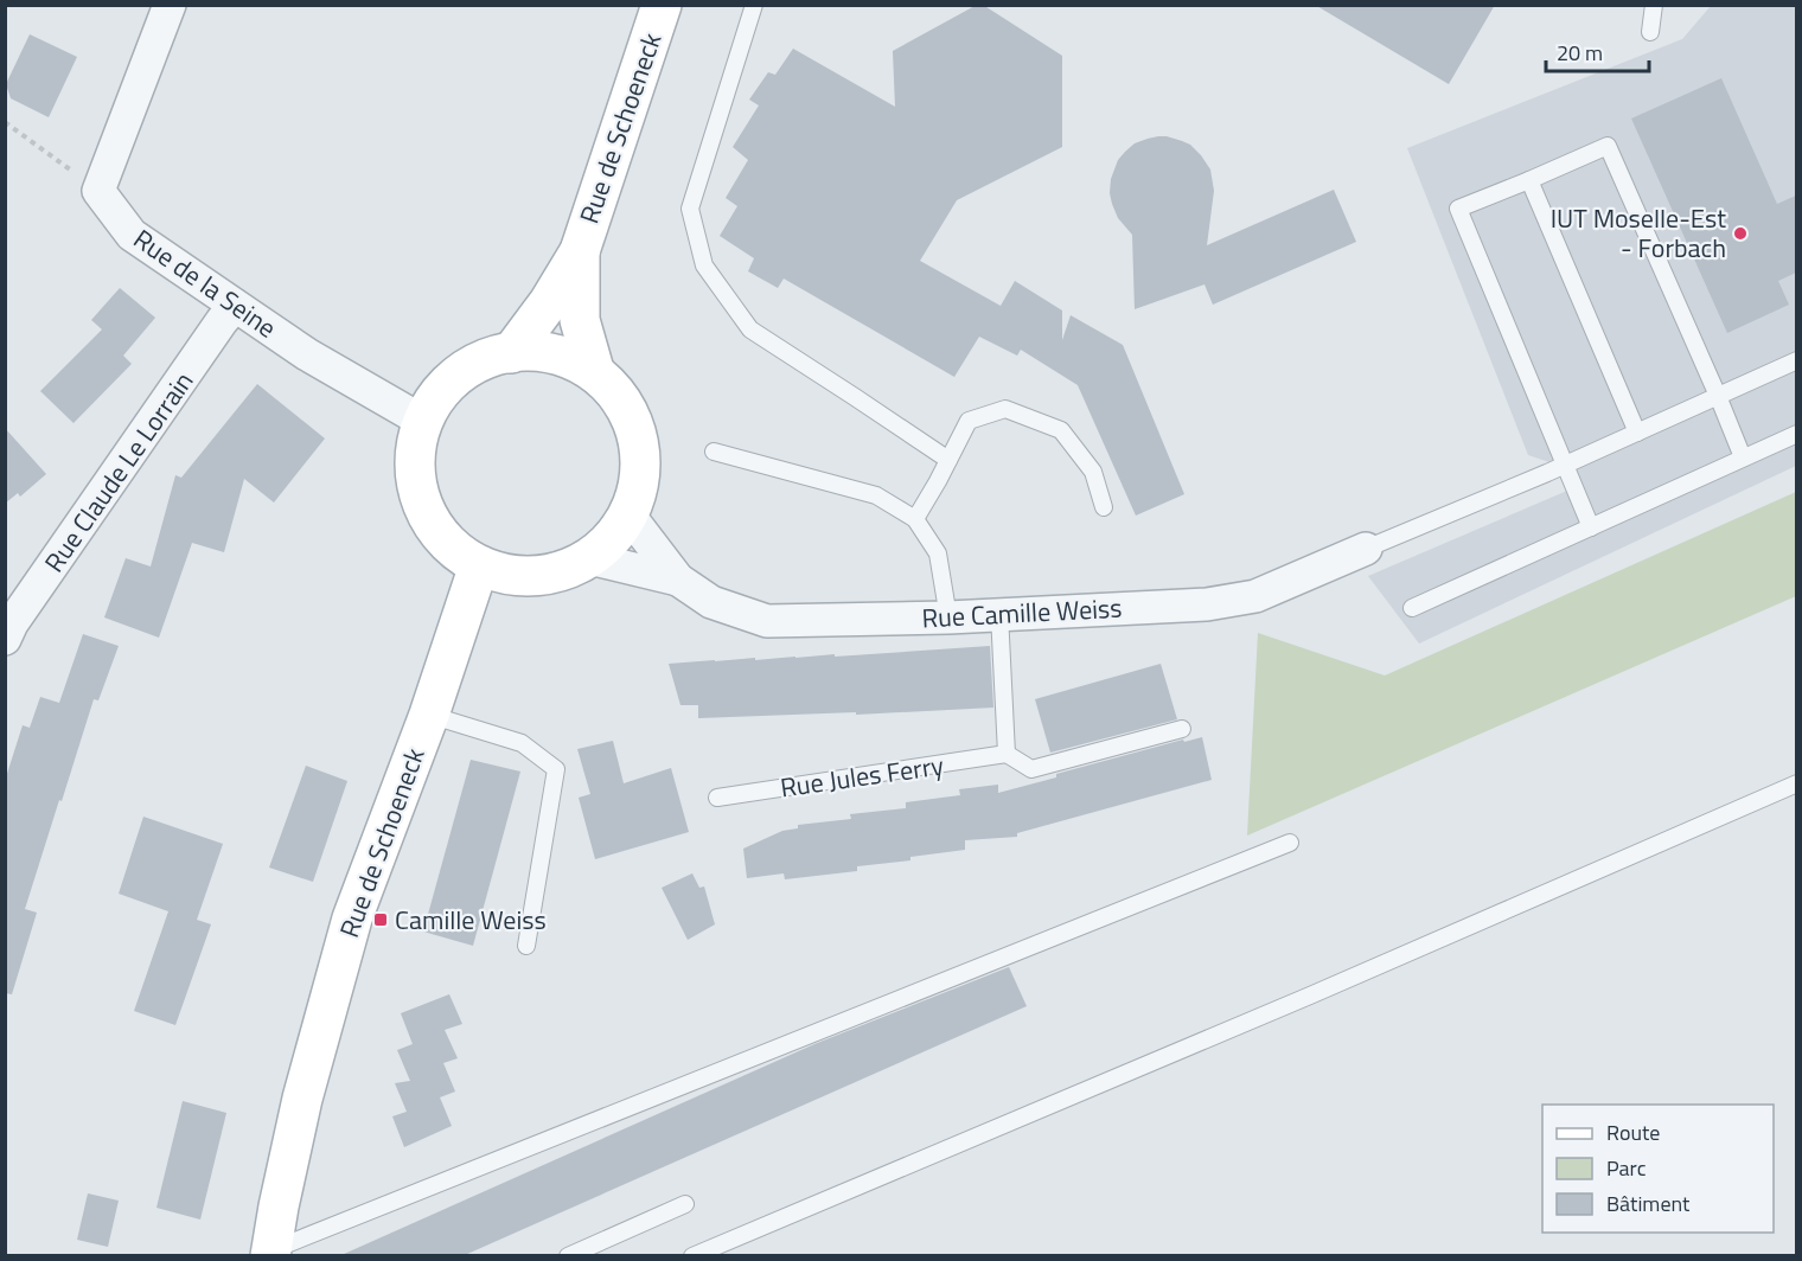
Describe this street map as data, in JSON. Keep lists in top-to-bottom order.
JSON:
{
  "streets": {
    "main road": ["Rue de Schoeneck"],
    "street": ["Rue de la Seine", "Rue Claude Le Lorrain", "Rue Camille Weiss"],
    "lane": ["Rue Jules Ferry"]
  },
  "crossings": [
    ["Rue de Schoeneck", "Rue de la Seine"],
    ["Rue de Schoeneck", "Rue Camille Weiss"],
    ["Rue de la Seine", "Rue Claude Le Lorrain"],
    ["Rue de la Seine", "Rue Camille Weiss"]
  ],
  "places": {
    "other": ["IUT Moselle-Est - Forbach"],
    "transit": ["Camille Weiss"]
  },
  "legend": ["Route", "Parc", "Bâtiment"],
  "scale_bar": "20 m"
}
